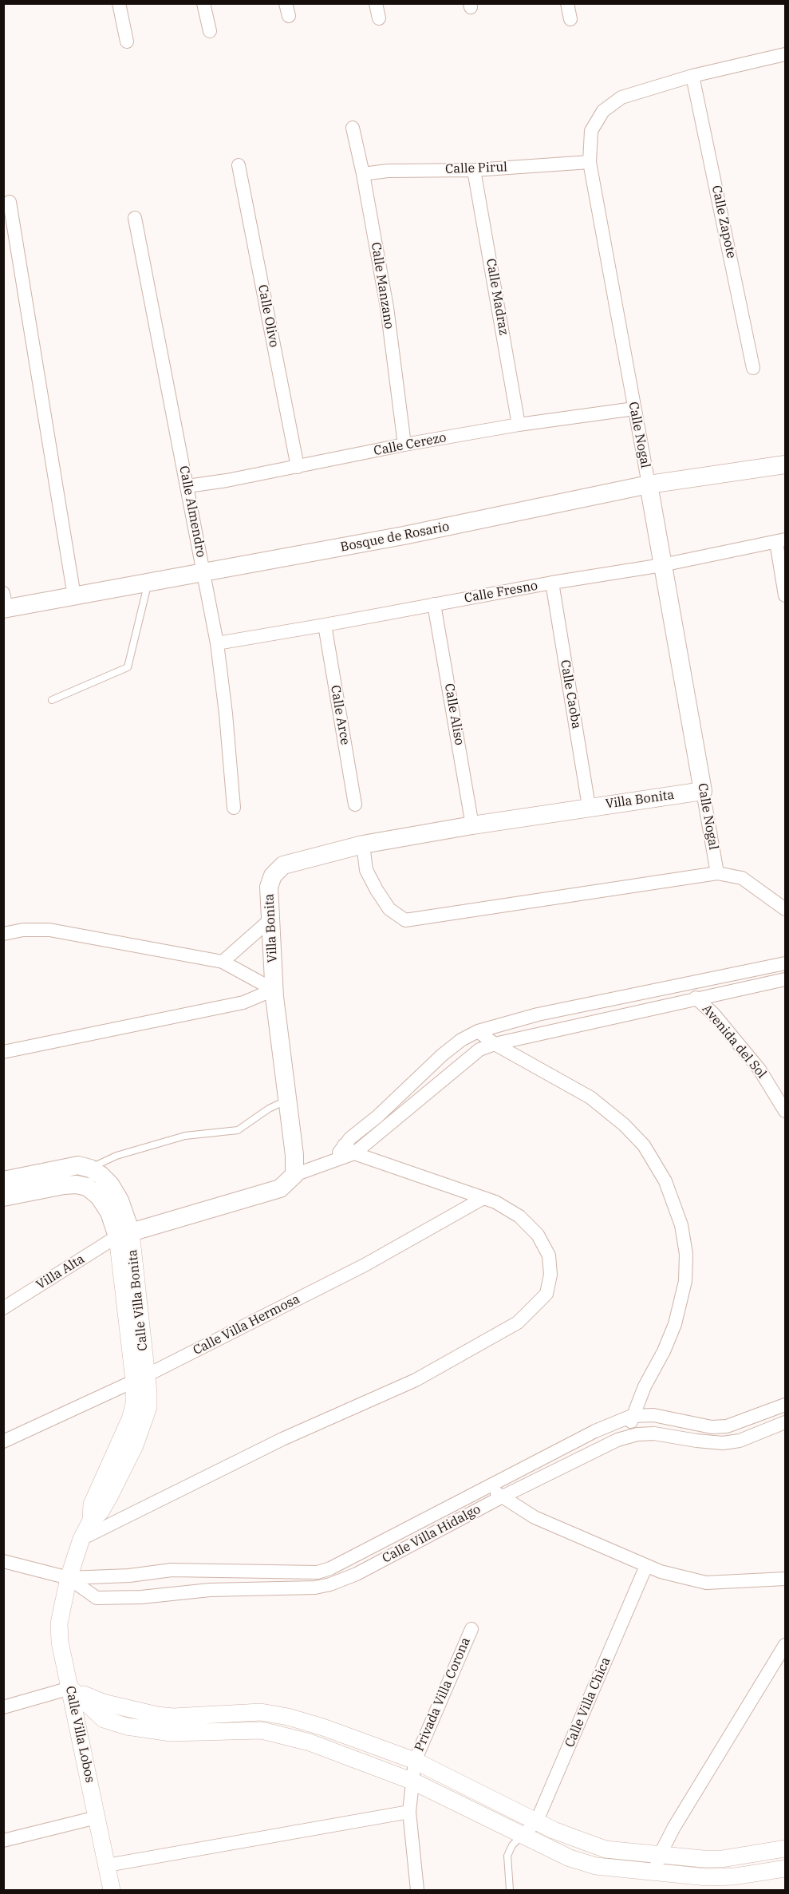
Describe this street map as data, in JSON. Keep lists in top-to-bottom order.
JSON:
{
  "streets": {
    "main road": [
      "Calle Nogal",
      "Bosque de Rosario",
      "Villa Bonita",
      "Calle Villa Bonita"
    ],
    "street": [
      "Calle Pirul",
      "Calle Zapote",
      "Calle Manzano",
      "Calle Madraz",
      "Calle Olivo",
      "Calle Cerezo",
      "Calle Almendro",
      "Calle Fresno",
      "Calle Caoba",
      "Calle Aliso",
      "Calle Arce",
      "Avenida del Sol",
      "Villa Alta",
      "Calle Villa Hermosa",
      "Calle Villa Hidalgo",
      "Privada Villa Corona",
      "Calle Villa Chica",
      "Calle Villa Lobos"
    ]
  },
  "crossings": [
    ["Calle Pirul", "Calle Manzano"],
    ["Calle Pirul", "Calle Madraz"],
    ["Calle Pirul", "Calle Nogal"],
    ["Calle Zapote", "Calle Nogal"],
    ["Calle Manzano", "Calle Cerezo"],
    ["Calle Madraz", "Calle Cerezo"],
    ["Calle Olivo", "Calle Cerezo"],
    ["Calle Nogal", "Calle Cerezo"],
    ["Calle Nogal", "Bosque de Rosario"],
    ["Calle Nogal", "Calle Fresno"],
    ["Calle Nogal", "Villa Bonita"],
    ["Calle Cerezo", "Calle Almendro"],
    ["Calle Almendro", "Bosque de Rosario"],
    ["Calle Almendro", "Calle Fresno"],
    ["Calle Fresno", "Calle Caoba"],
    ["Calle Fresno", "Calle Aliso"],
    ["Calle Fresno", "Calle Arce"],
    ["Calle Caoba", "Villa Bonita"],
    ["Calle Aliso", "Villa Bonita"],
    ["Villa Alta", "Calle Villa Bonita"],
    ["Calle Villa Bonita", "Calle Villa Hermosa"],
    ["Calle Villa Bonita", "Calle Villa Hidalgo"],
    ["Calle Villa Bonita", "Calle Villa Lobos"],
    ["Calle Villa Hidalgo", "Calle Villa Lobos"]
  ]
}
